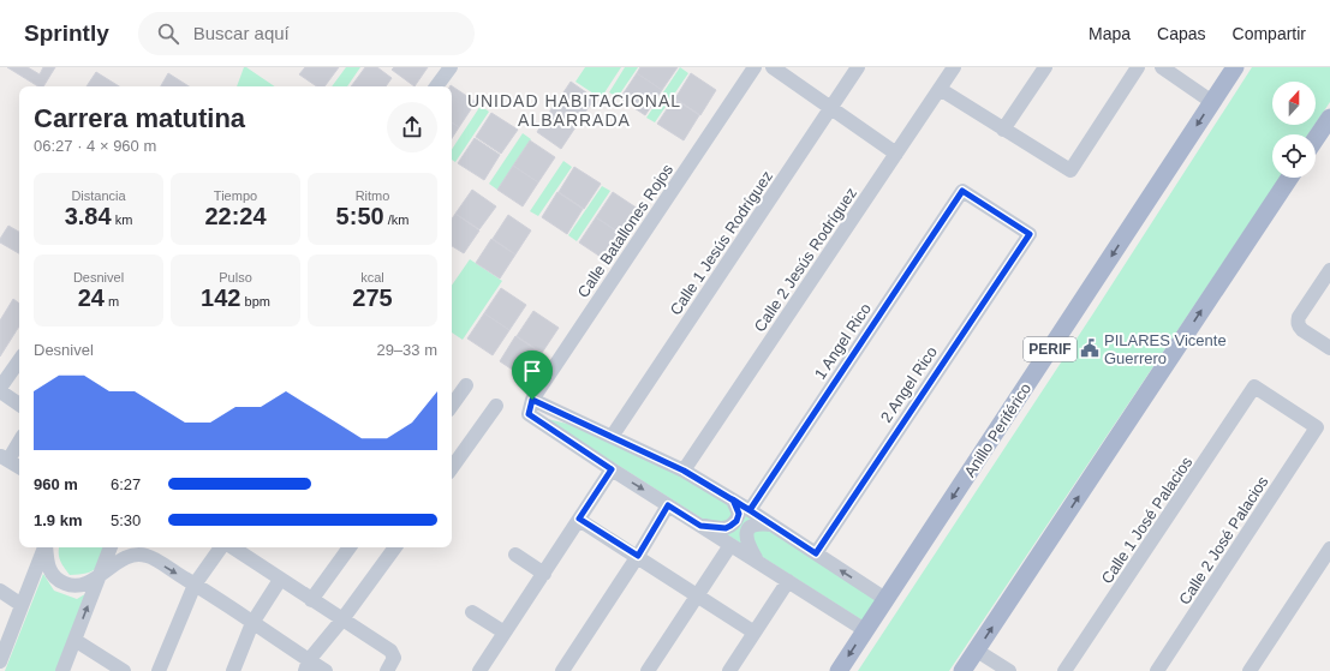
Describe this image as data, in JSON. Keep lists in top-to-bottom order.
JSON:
{
  "streets": {
    "main road": ["PERIF", "Anillo Periférico"],
    "street": [
      "Calle Batallones Rojos",
      "Calle 1 Jesús Rodríguez",
      "Calle 2 Jesús Rodríguez",
      "1 Angel Rico",
      "2 Angel Rico",
      "Calle 1 José Palacios",
      "Calle 2 José Palacios"
    ]
  },
  "crossings": [
    ["1 Angel Rico", "2 Angel Rico"],
    ["Calle 1 José Palacios", "Calle 2 José Palacios"]
  ],
  "districts": ["UNIDAD HABITACIONAL ALBARRADA"],
  "places": {
    "public building": ["PILARES Vicente Guerrero"]
  },
  "north": "top",
  "page": {
    "header": "Sprintly",
    "search": "Buscar aquí",
    "nav": ["Mapa", "Capas", "Compartir"],
    "heading": ["Carrera matutina", "06:27 · 4 × 960 m"],
    "stats": [
      ["Distancia", "3.84 km"],
      ["Tiempo", "22:24"],
      ["Ritmo", "5:50 /km"],
      ["Desnivel", "24 m"],
      ["Pulso", "142 bpm"],
      ["kcal", "275"]
    ],
    "chart": ["Desnivel", "29–33 m"],
    "list": [
      {
        "name": "960 m",
        "note": "6:27"
      },
      {
        "name": "1.9 km",
        "note": "5:30"
      }
    ]
  }
}
